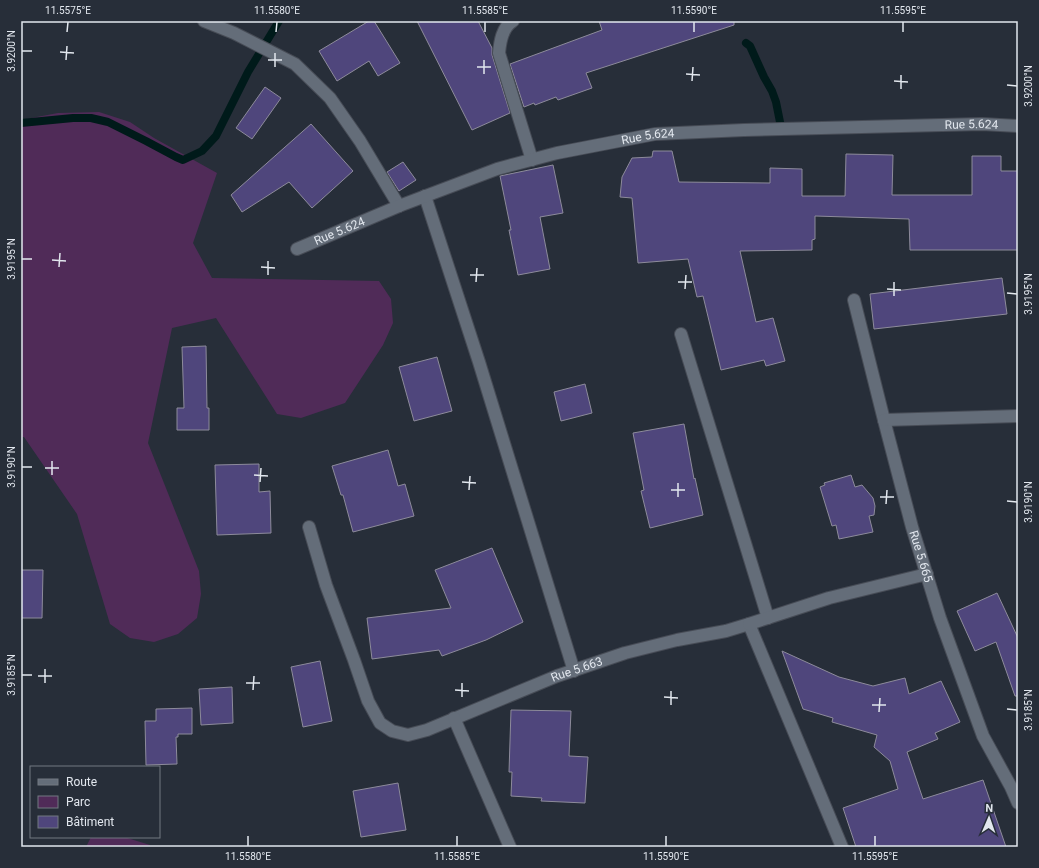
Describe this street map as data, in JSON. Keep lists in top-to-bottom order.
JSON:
{
  "streets": {
    "street": ["Rue 5.624", "Rue 5.665", "Rue 5.663"]
  },
  "crossings": [
    ["Rue 5.665", "Rue 5.663"]
  ],
  "legend": ["Route", "Parc", "Bâtiment"],
  "north": "top",
  "coordinates": [
    "11.5575°E",
    "11.5580°E",
    "11.5585°E",
    "11.5590°E",
    "11.5595°E",
    "3.9200°N",
    "3.9195°N",
    "3.9190°N",
    "3.9185°N"
  ]
}
